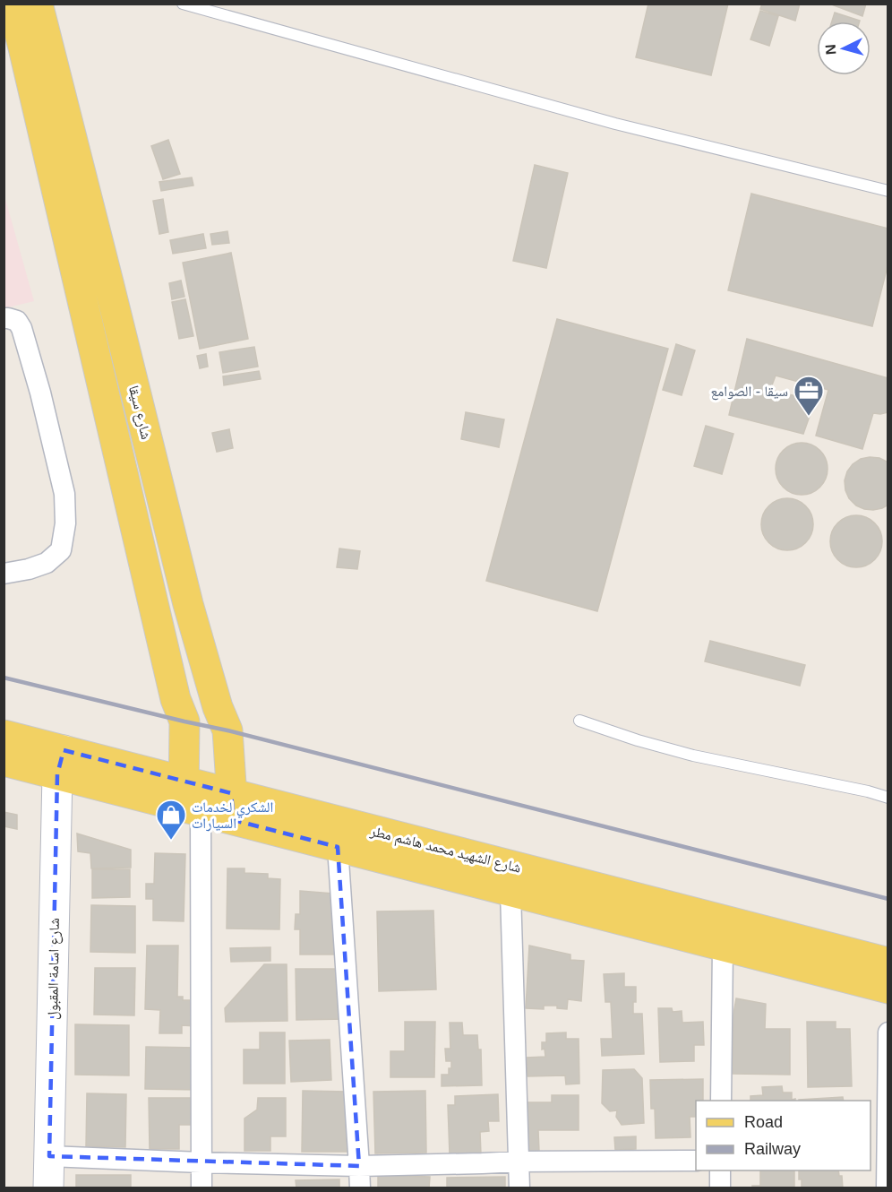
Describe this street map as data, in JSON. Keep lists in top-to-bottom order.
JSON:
{
  "streets": {
    "main road": ["شارع سيقا", "شارع الشهيد محمد هاشم مطر"],
    "street": ["شارع اسامة المقبول"]
  },
  "crossings": [
    ["شارع سيقا", "شارع الشهيد محمد هاشم مطر"],
    ["شارع الشهيد محمد هاشم مطر", "شارع اسامة المقبول"]
  ],
  "places": {
    "office": ["سيقا - الصوامع"],
    "shop": ["الشكري لخدمات السيارات"]
  },
  "legend": ["Road", "Railway"],
  "north": "left"
}
